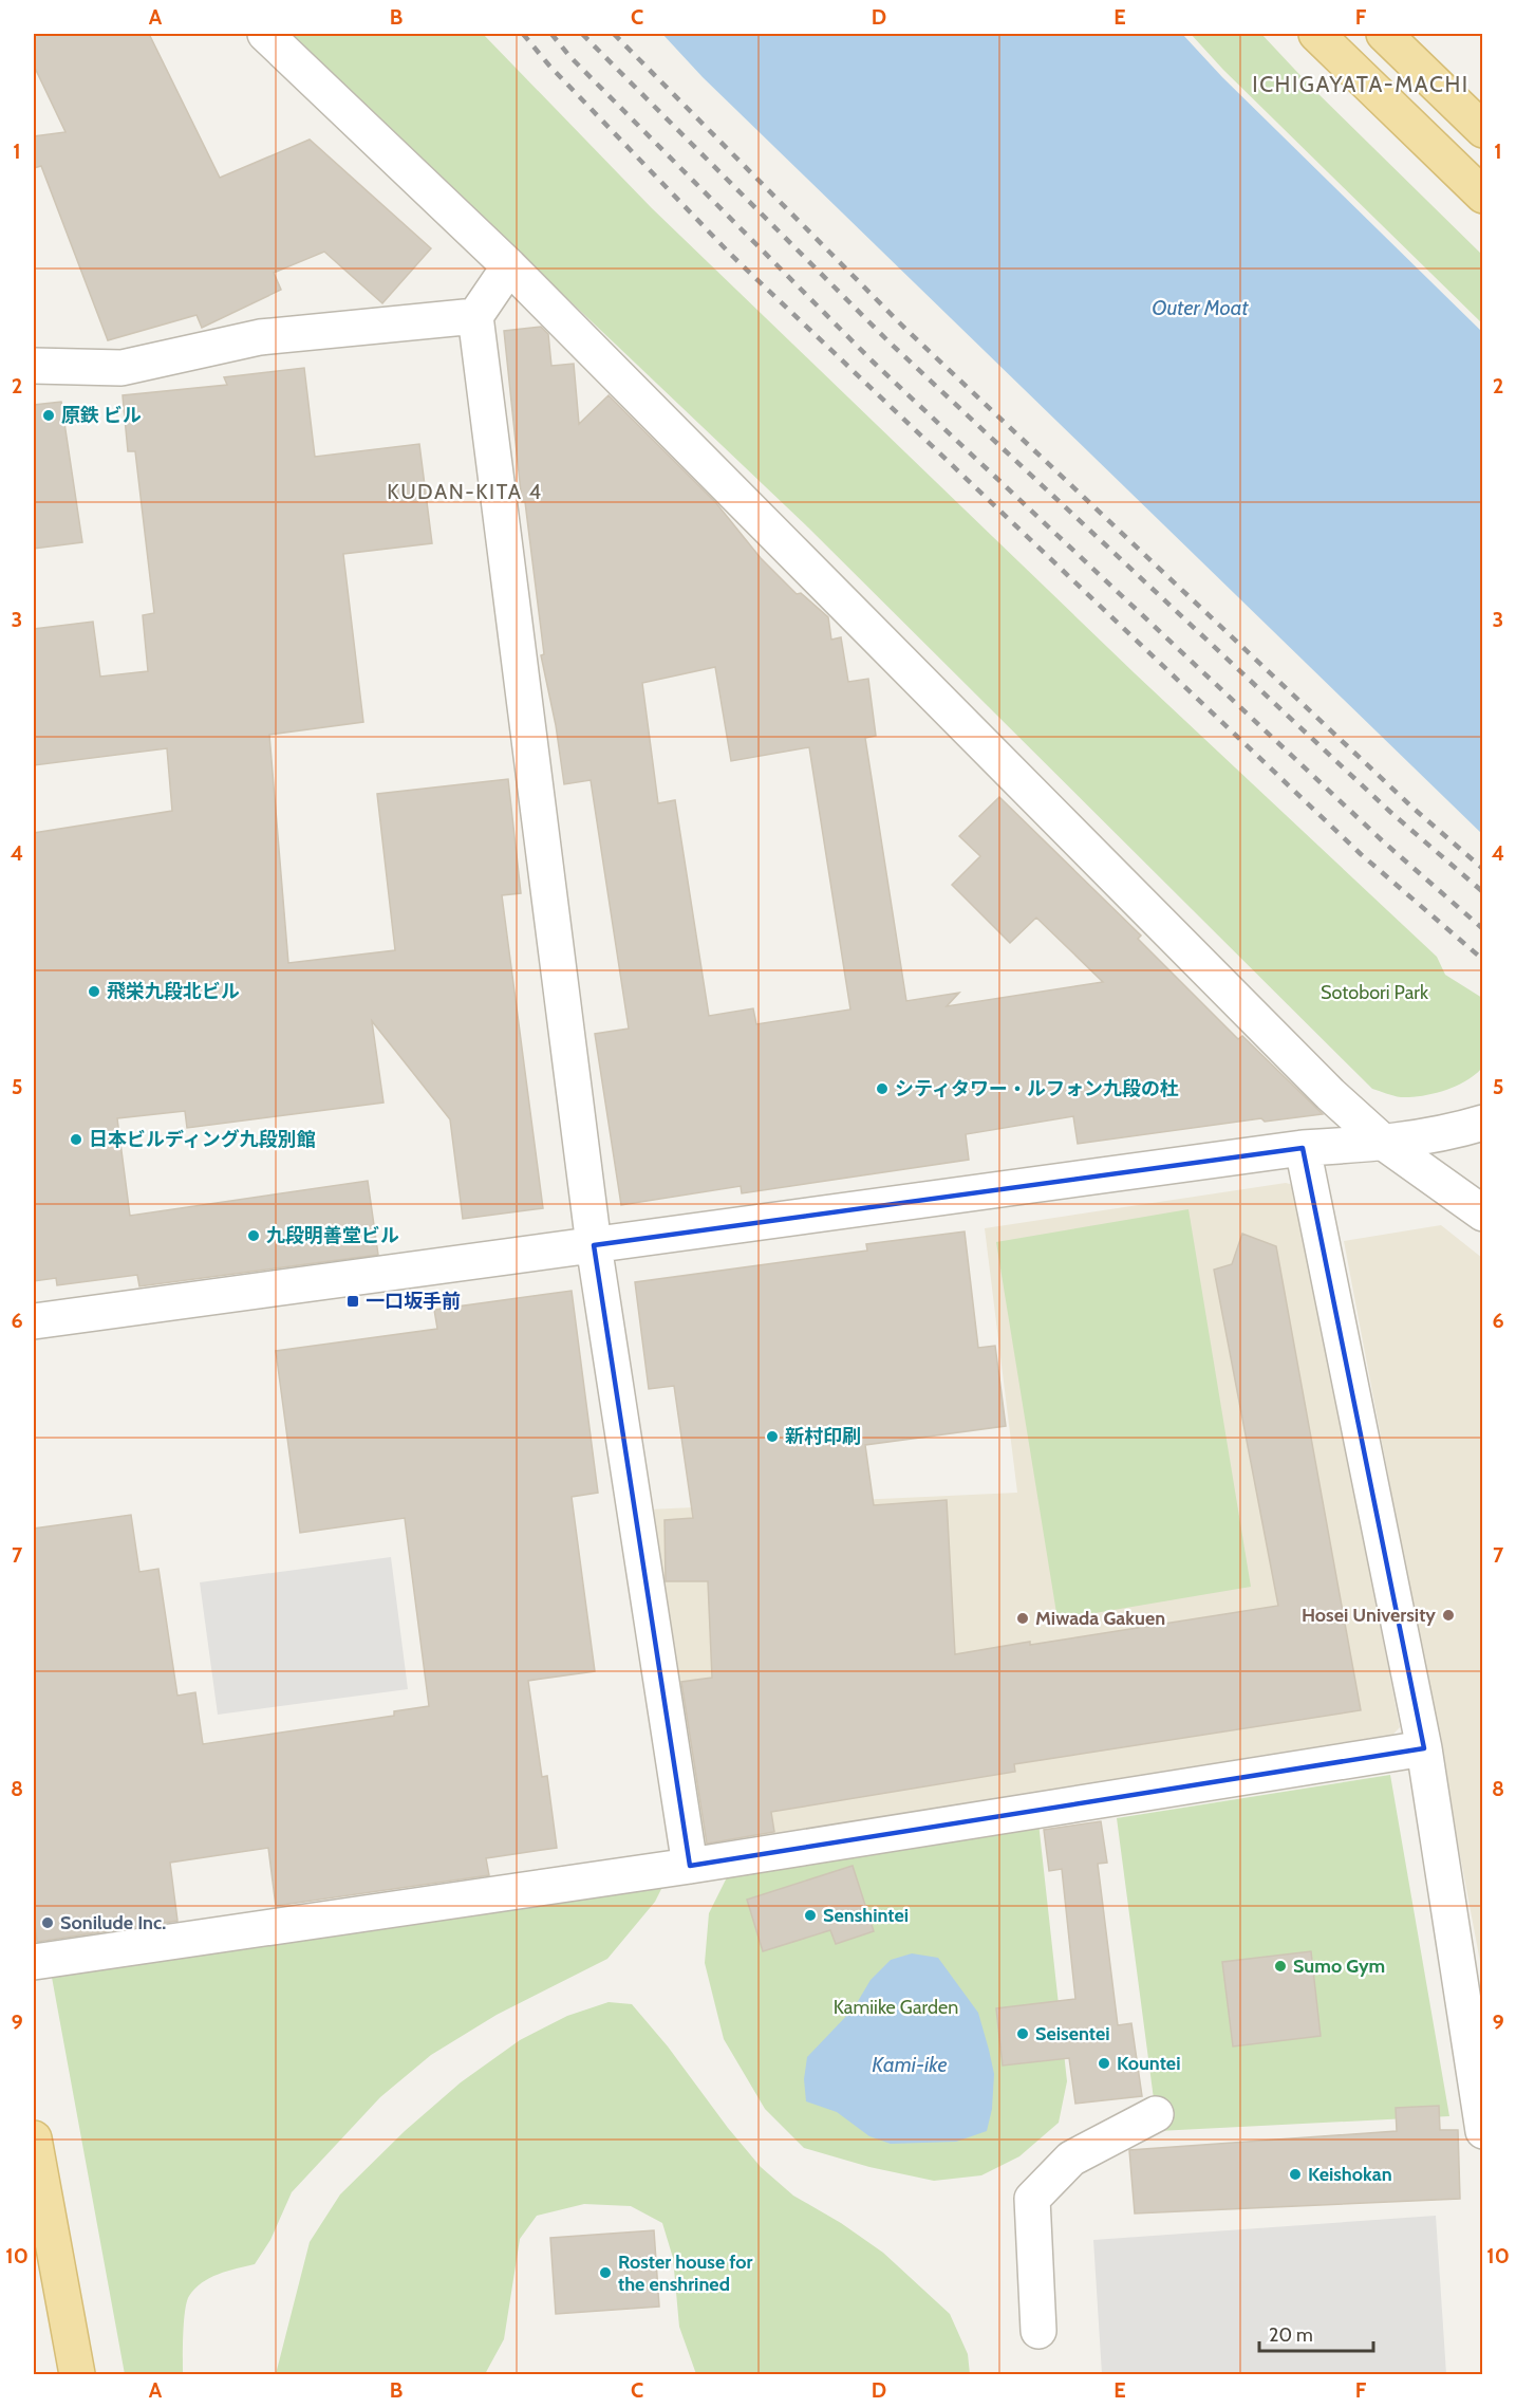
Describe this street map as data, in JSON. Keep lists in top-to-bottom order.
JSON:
{
  "districts": ["ICHIGAYATA-MACHI", "KUDAN-KITA 4"],
  "water": ["Outer Moat", "Kami-ike"],
  "parks": ["Sotobori Park", "Kamiike Garden"],
  "places": {
    "other": [
      "原鉄 ビル",
      "飛栄九段北ビル",
      "シティタワー・ルフォン九段の杜",
      "日本ビルディング九段別館",
      "九段明善堂ビル",
      "新村印刷",
      "Hosei University",
      "Miwada Gakuen",
      "Senshintei",
      "Sonilude Inc.",
      "Sumo Gym",
      "Seisentei",
      "Kountei",
      "Keishokan",
      "Roster house for the enshrined"
    ],
    "transit": ["一口坂手前"]
  },
  "scale_bar": "20 m",
  "grid": {
    "columns": [
      "A",
      "B",
      "C",
      "D",
      "E",
      "F"
    ],
    "rows": [
      "1",
      "2",
      "3",
      "4",
      "5",
      "6",
      "7",
      "8",
      "9",
      "10"
    ]
  }
}
